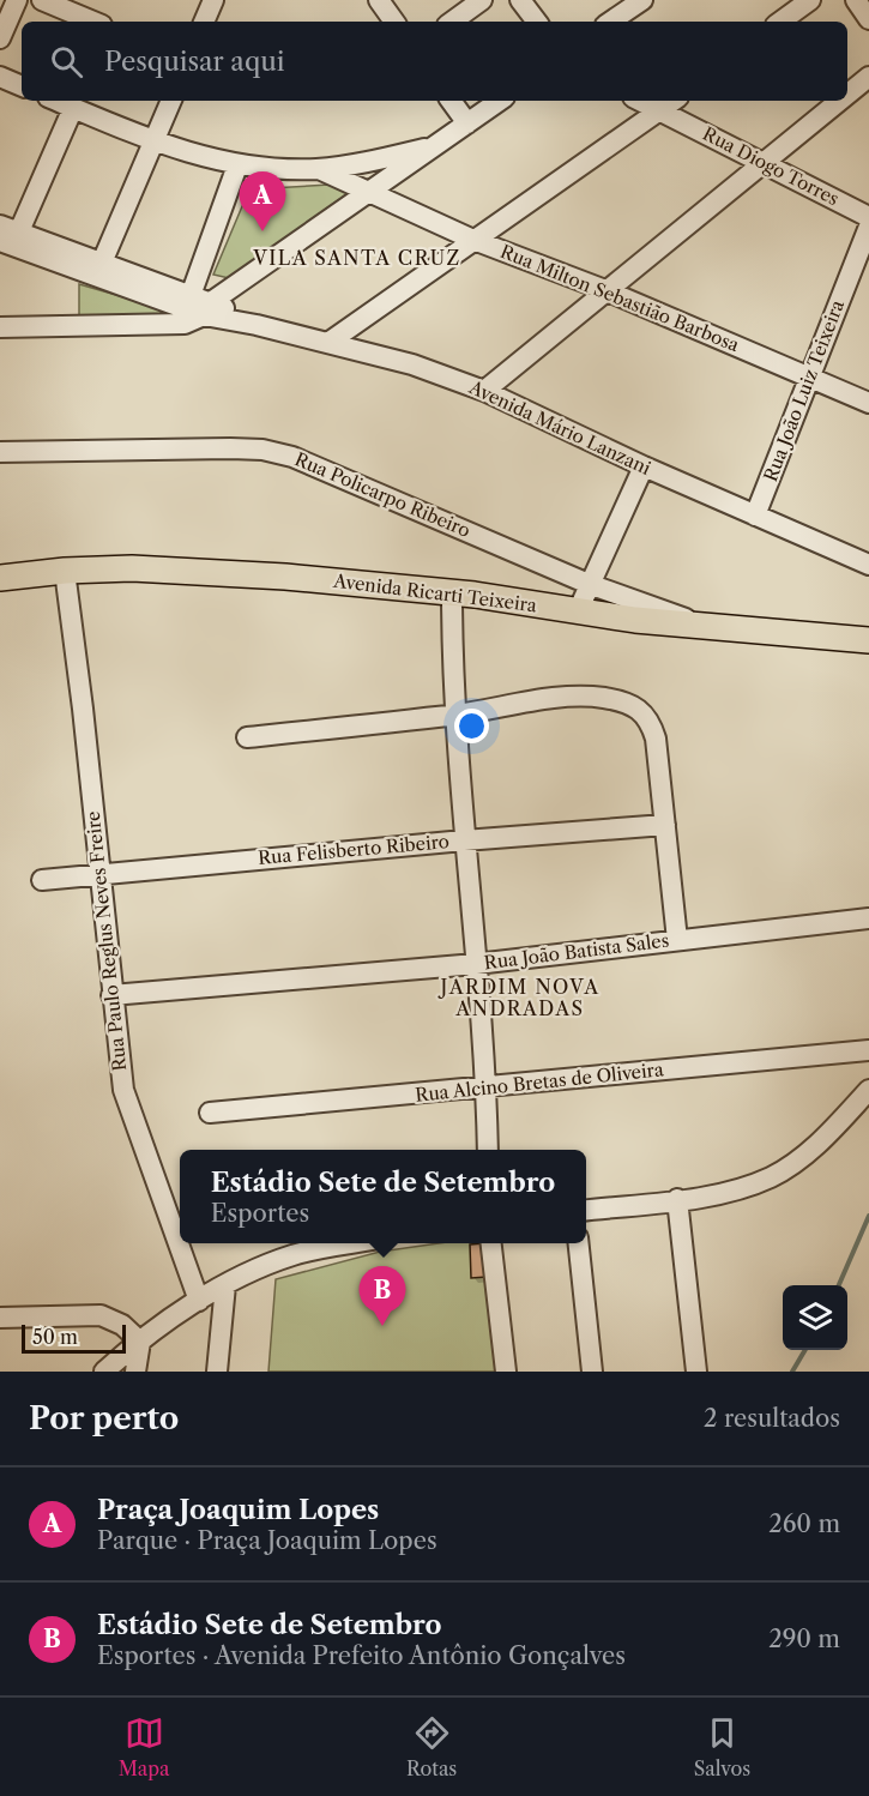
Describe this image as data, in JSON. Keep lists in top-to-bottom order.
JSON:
{
  "streets": {
    "main road": ["Avenida Ricarti Teixeira"],
    "street": [
      "Rua Diogo Torres",
      "Rua Milton Sebastião Barbosa",
      "Rua João Luiz Teixeira",
      "Avenida Mário Lanzani",
      "Rua Policarpo Ribeiro",
      "Rua Felisberto Ribeiro",
      "Rua Paulo Reglus Neves Freire",
      "Rua João Batista Sales",
      "Rua Alcino Bretas de Oliveira"
    ]
  },
  "crossings": [
    ["Rua Milton Sebastião Barbosa", "Rua João Luiz Teixeira"],
    ["Rua João Luiz Teixeira", "Avenida Mário Lanzani"],
    ["Rua Policarpo Ribeiro", "Avenida Ricarti Teixeira"],
    ["Avenida Ricarti Teixeira", "Rua Paulo Reglus Neves Freire"],
    ["Rua Felisberto Ribeiro", "Rua Paulo Reglus Neves Freire"],
    ["Rua Paulo Reglus Neves Freire", "Rua João Batista Sales"]
  ],
  "districts": ["VILA SANTA CRUZ", "JARDIM NOVA ANDRADAS"],
  "scale_bar": "50 m",
  "page": {
    "search": "Pesquisar aqui",
    "pins": ["A", "B"],
    "popup": ["Estádio Sete de Setembro", "Esportes"],
    "scale": "50 m",
    "heading": ["Por perto", "2 resultados"],
    "list": [
      {
        "mark": "A",
        "name": "Praça Joaquim Lopes",
        "note": "Parque · Praça Joaquim Lopes",
        "value": "260 m"
      },
      {
        "mark": "B",
        "name": "Estádio Sete de Setembro",
        "note": "Esportes · Avenida Prefeito Antônio Gonçalves",
        "value": "290 m"
      }
    ],
    "nav": ["Mapa", "Rotas", "Salvos"]
  }
}
